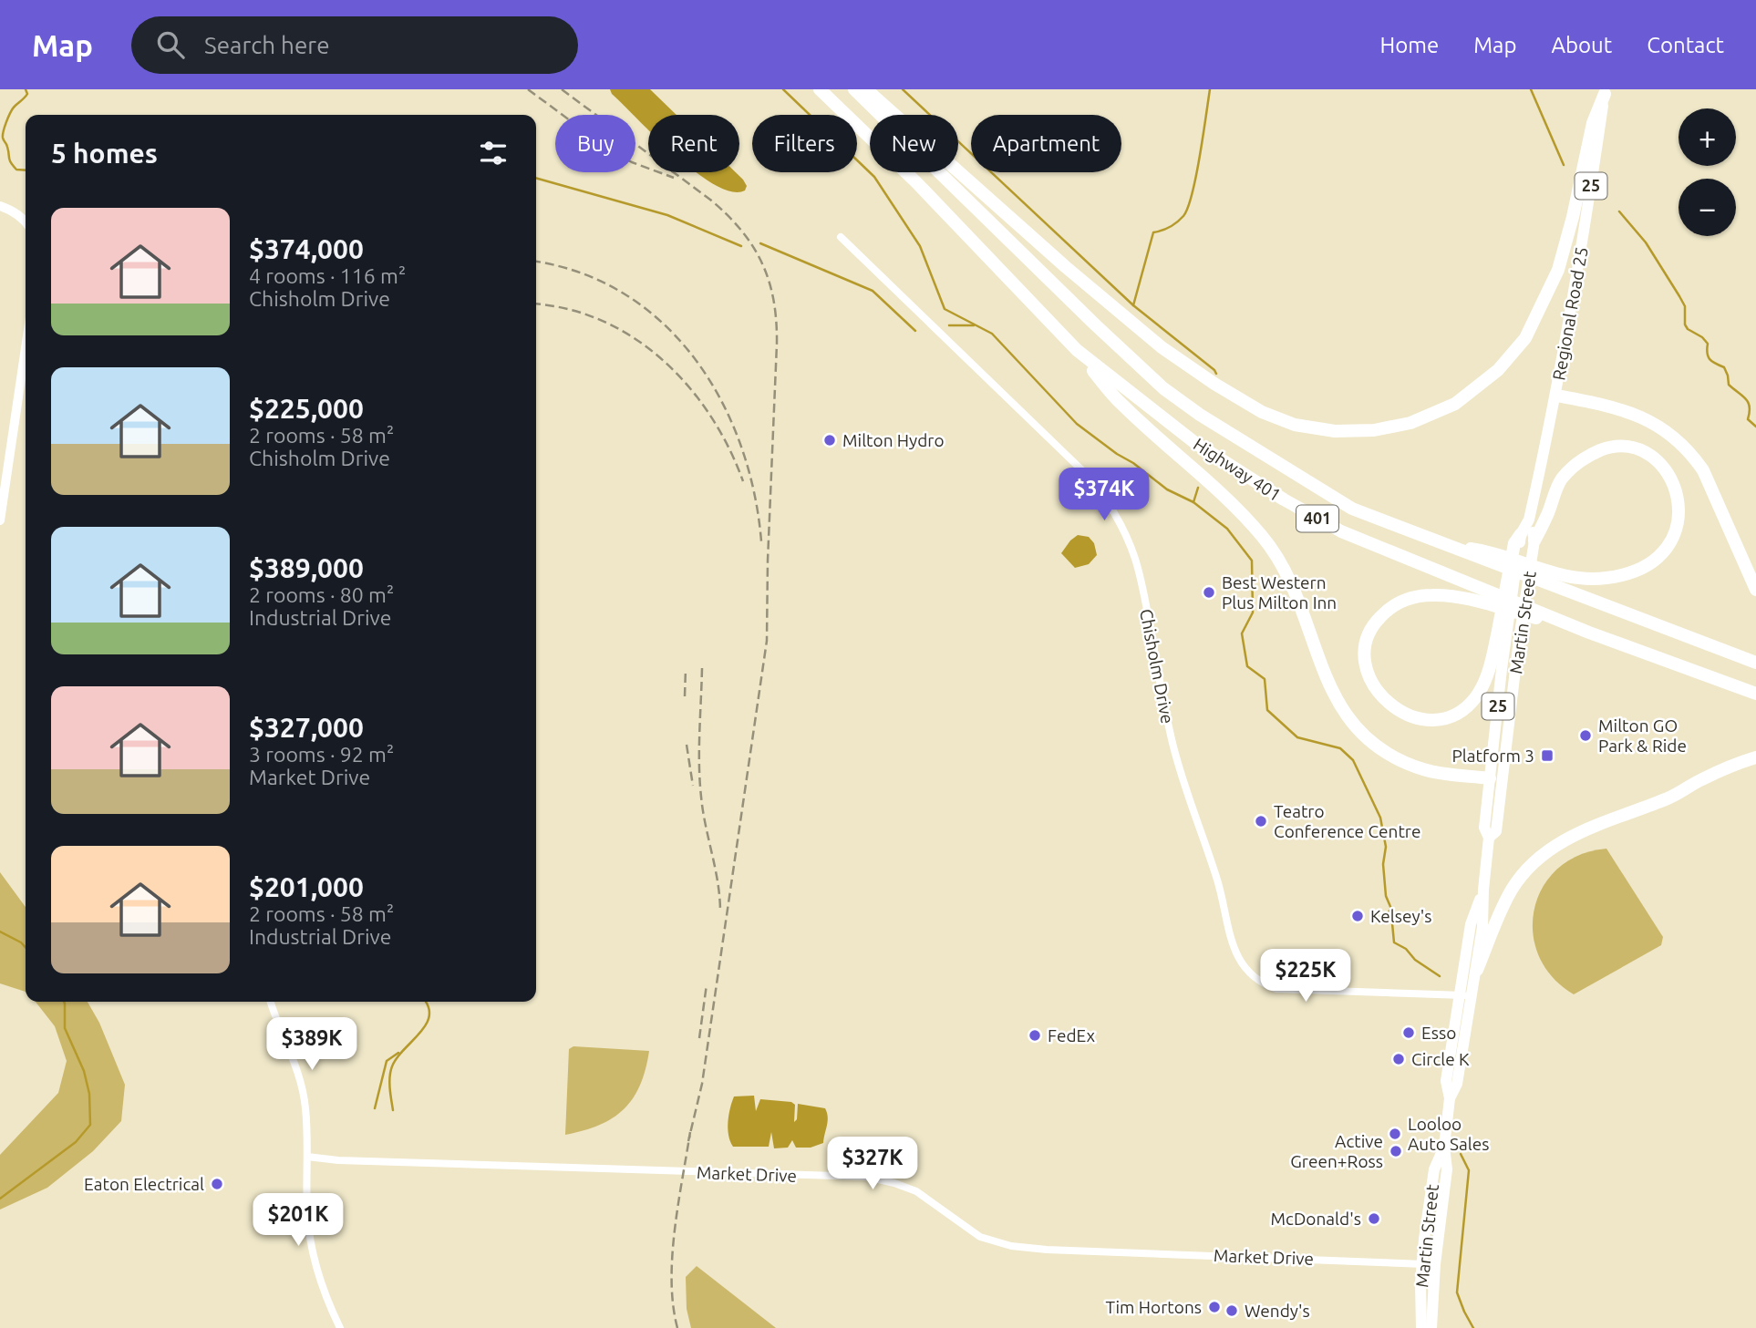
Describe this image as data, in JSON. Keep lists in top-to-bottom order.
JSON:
{
  "streets": {
    "highway": ["Highway 401", "401"],
    "main road": ["25", "Regional Road 25", "Martin Street"],
    "street": ["Chisholm Drive", "Market Drive"]
  },
  "crossings": [
    ["Regional Road 25", "Martin Street"],
    ["Martin Street", "Chisholm Drive"],
    ["Martin Street", "Market Drive"]
  ],
  "places": {
    "other": [
      "Milton Hydro",
      "Best Western Plus Milton Inn",
      "Milton GO Park & Ride",
      "Teatro Conference Centre",
      "Kelsey's",
      "Esso",
      "FedEx",
      "Circle K",
      "Looloo Auto Sales",
      "Active Green+Ross",
      "Eaton Electrical",
      "McDonald's",
      "Tim Hortons",
      "Wendy's"
    ],
    "transit": ["Platform 3"]
  },
  "page": {
    "header": "Map",
    "search": "Search here",
    "nav": [
      "Home",
      "Map",
      "About",
      "Contact"
    ],
    "map_buttons": ["+", "−"],
    "chip": [
      "Buy",
      "Rent",
      "Filters",
      "New",
      "Apartment"
    ],
    "heading": "5 homes",
    "list": [
      {
        "name": "$374,000",
        "note": "4 rooms · 116 m² · Chisholm Drive"
      },
      {
        "name": "$225,000",
        "note": "2 rooms · 58 m² · Chisholm Drive"
      },
      {
        "name": "$389,000",
        "note": "2 rooms · 80 m² · Industrial Drive"
      },
      {
        "name": "$327,000",
        "note": "3 rooms · 92 m² · Market Drive"
      },
      {
        "name": "$201,000",
        "note": "2 rooms · 58 m² · Industrial Drive"
      }
    ],
    "price": [
      "$374K",
      "$225K",
      "$389K",
      "$327K",
      "$201K"
    ]
  }
}
